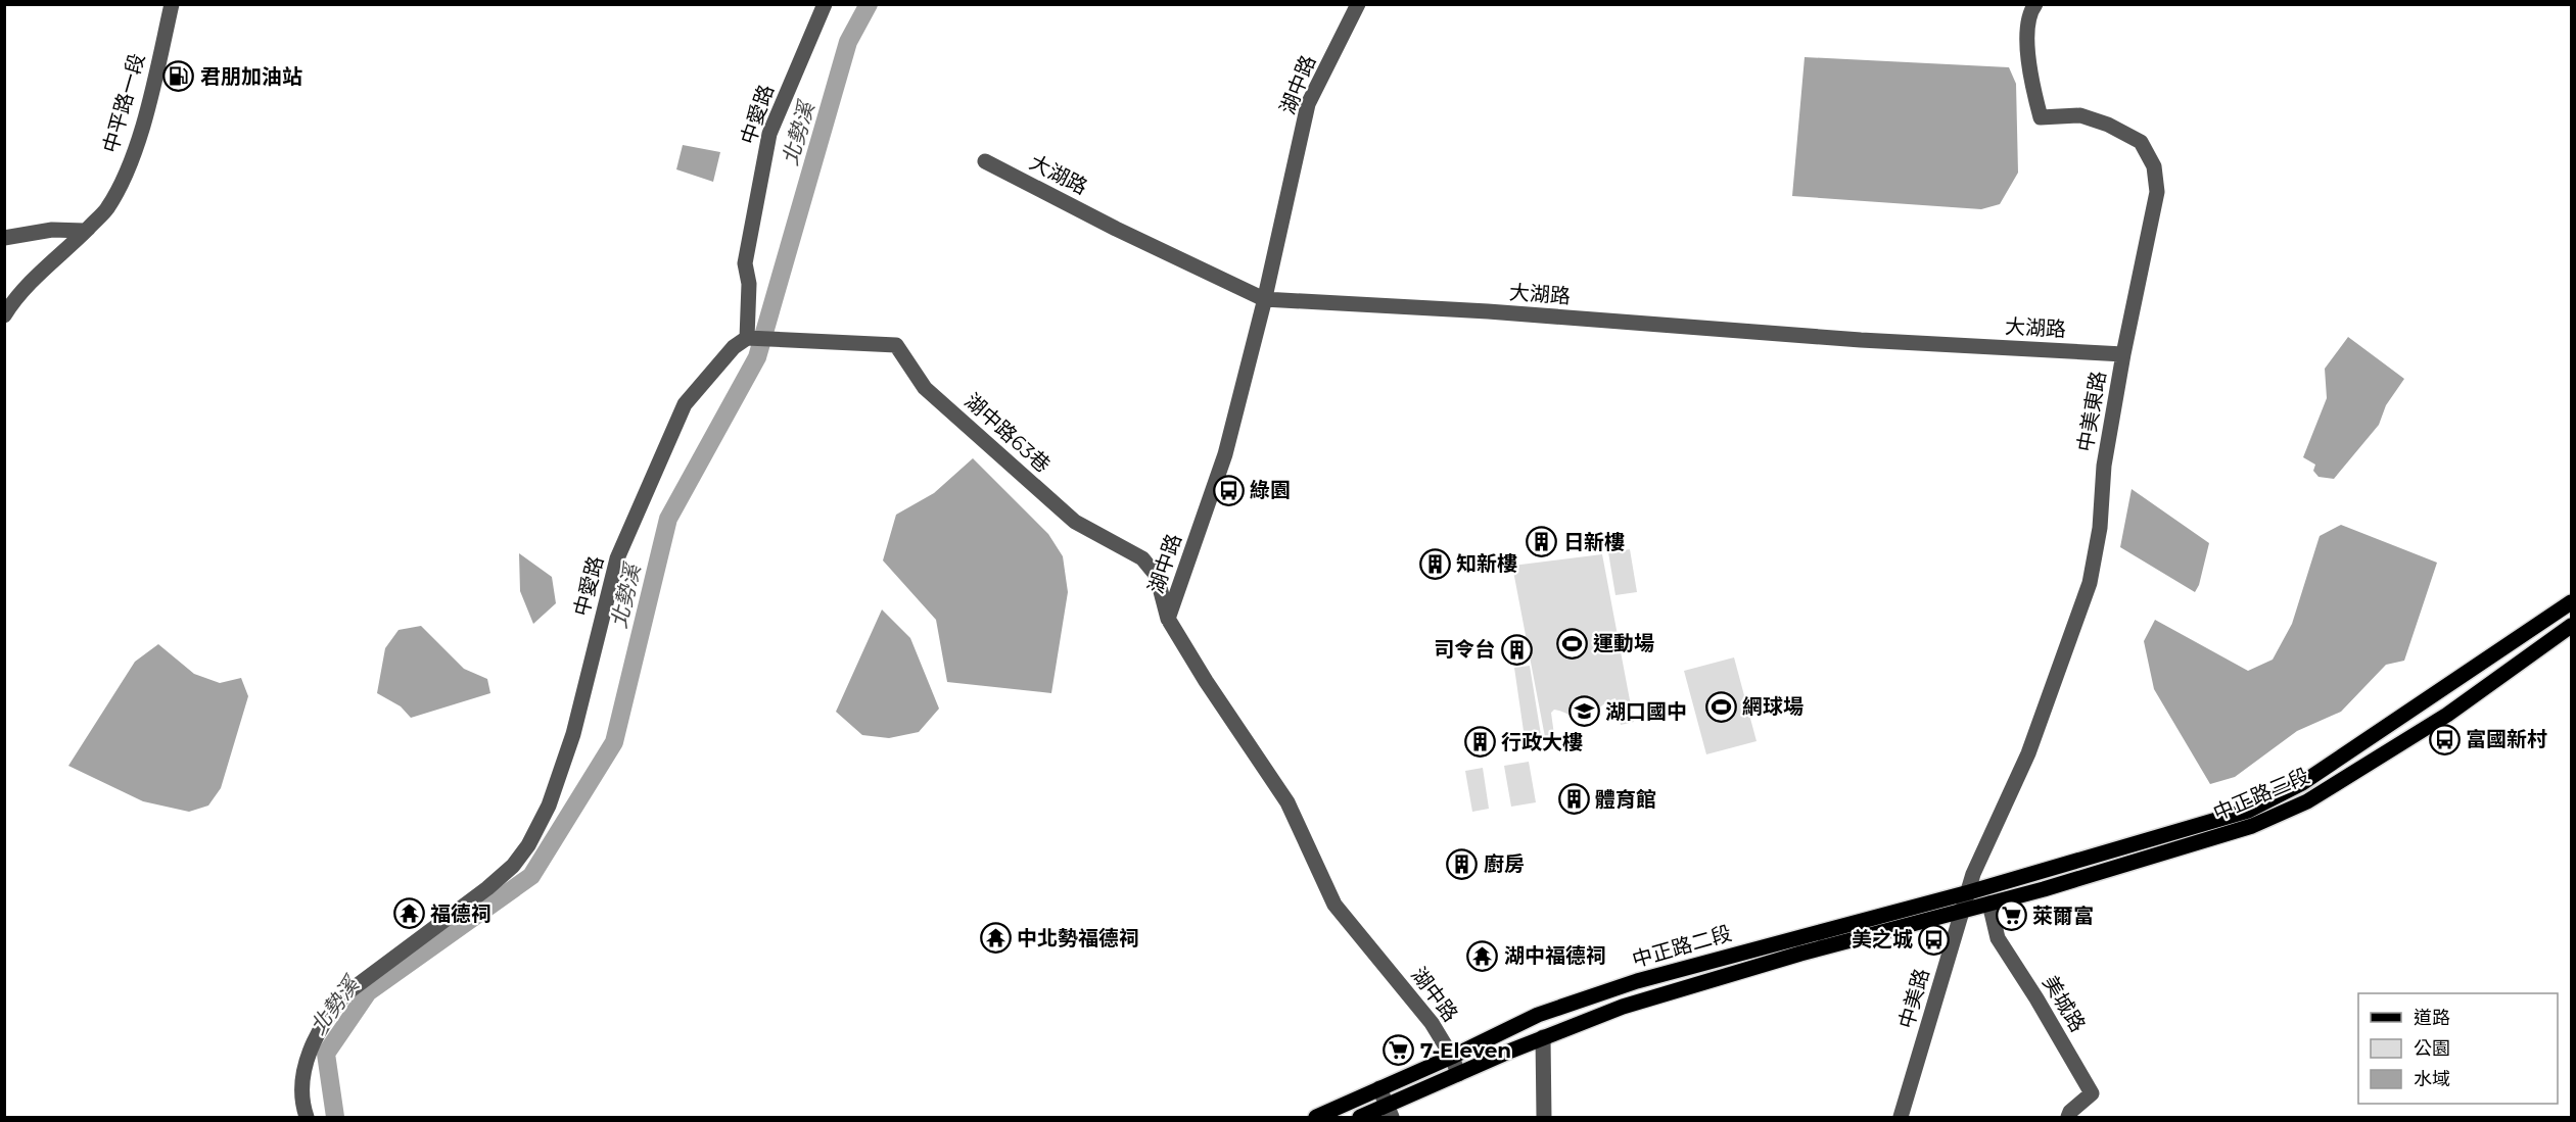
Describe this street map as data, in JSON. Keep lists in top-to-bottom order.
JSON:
{
  "streets": {
    "main road": ["中正路三段", "中正路二段"],
    "street": [
      "湖中路",
      "中平路一段",
      "中愛路",
      "大湖路",
      "中美東路",
      "湖中路63巷",
      "中美路",
      "美城路"
    ]
  },
  "crossings": [
    ["湖中路", "大湖路"],
    ["湖中路", "湖中路63巷"],
    ["湖中路", "中正路二段"],
    ["中愛路", "湖中路63巷"],
    ["大湖路", "中美東路"],
    ["中美東路", "中正路三段"],
    ["中美東路", "中正路二段"],
    ["中美東路", "中美路"],
    ["中正路三段", "中正路二段"],
    ["中正路三段", "中美路"],
    ["中正路三段", "美城路"],
    ["中正路二段", "中美路"]
  ],
  "water": ["北勢溪"],
  "places": {
    "fuel station": ["君朋加油站"],
    "bus stop": ["綠園", "富國新村", "美之城"],
    "building": [
      "日新樓",
      "知新樓",
      "司令台",
      "行政大樓",
      "體育館",
      "廚房"
    ],
    "sports": ["運動場", "網球場"],
    "school or university": ["湖口國中"],
    "temple": ["福德祠", "中北勢福德祠", "湖中福德祠"],
    "supermarket": ["萊爾富", "7-Eleven"]
  },
  "legend": ["道路", "公園", "水域"]
}
